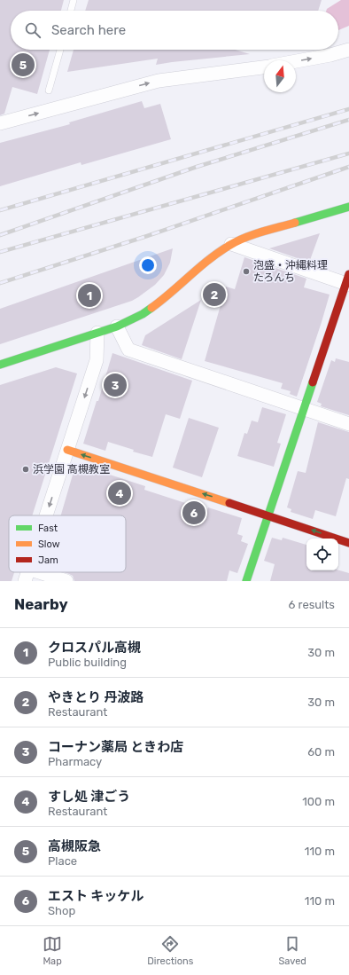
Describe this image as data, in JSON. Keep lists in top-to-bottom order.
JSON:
{
  "places": ["泡盛・沖縄料理 たろんち", "浜学園 高槻教室"],
  "legend": ["Fast", "Slow", "Jam"],
  "north": "top",
  "page": {
    "search": "Search here",
    "pins": [
      "5",
      "2",
      "1",
      "3",
      "4",
      "6"
    ],
    "heading": ["Nearby", "6 results"],
    "list": [
      {
        "mark": "1",
        "name": "クロスパル高槻",
        "note": "Public building",
        "value": "30 m"
      },
      {
        "mark": "2",
        "name": "やきとり 丹波路",
        "note": "Restaurant",
        "value": "30 m"
      },
      {
        "mark": "3",
        "name": "コーナン薬局 ときわ店",
        "note": "Pharmacy",
        "value": "60 m"
      },
      {
        "mark": "4",
        "name": "すし処 津ごう",
        "note": "Restaurant",
        "value": "100 m"
      },
      {
        "mark": "5",
        "name": "高槻阪急",
        "note": "Place",
        "value": "110 m"
      },
      {
        "mark": "6",
        "name": "エスト キッケル",
        "note": "Shop",
        "value": "110 m"
      }
    ],
    "nav": ["Map", "Directions", "Saved"]
  }
}
